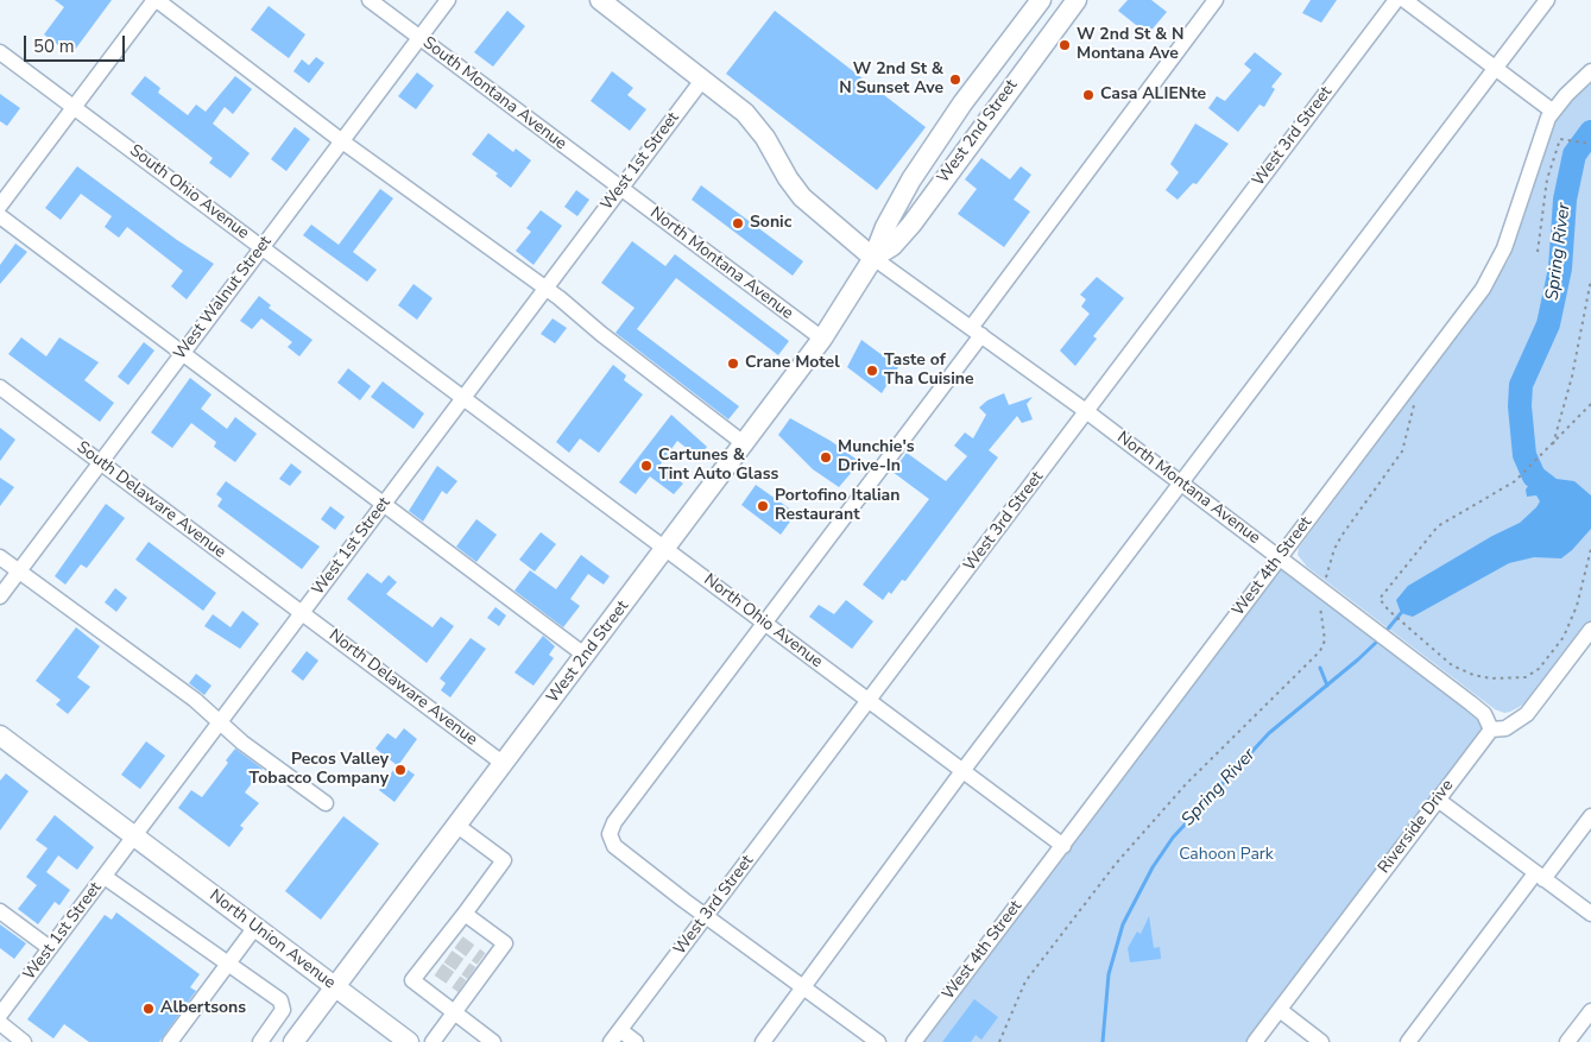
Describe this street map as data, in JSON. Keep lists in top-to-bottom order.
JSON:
{
  "streets": {
    "main road": ["West 2nd Street", "North Union Avenue"],
    "street": [
      "South Montana Avenue",
      "West 3rd Street",
      "West 1st Street",
      "South Ohio Avenue",
      "North Montana Avenue",
      "West Walnut Street",
      "South Delaware Avenue",
      "West 4th Street",
      "North Ohio Avenue",
      "North Delaware Avenue",
      "Riverside Drive"
    ]
  },
  "crossings": [
    ["South Montana Avenue", "West 1st Street"],
    ["South Montana Avenue", "North Montana Avenue"],
    ["South Montana Avenue", "West Walnut Street"],
    ["West 2nd Street", "North Montana Avenue"],
    ["West 2nd Street", "North Ohio Avenue"],
    ["West 2nd Street", "North Delaware Avenue"],
    ["West 2nd Street", "North Union Avenue"],
    ["West 3rd Street", "North Montana Avenue"],
    ["West 3rd Street", "North Ohio Avenue"],
    ["West 1st Street", "South Ohio Avenue"],
    ["West 1st Street", "North Montana Avenue"],
    ["West 1st Street", "South Delaware Avenue"],
    ["West 1st Street", "North Ohio Avenue"],
    ["West 1st Street", "North Delaware Avenue"],
    ["West 1st Street", "North Union Avenue"],
    ["South Ohio Avenue", "West Walnut Street"],
    ["South Ohio Avenue", "North Ohio Avenue"],
    ["North Montana Avenue", "West 4th Street"],
    ["North Montana Avenue", "Riverside Drive"],
    ["West Walnut Street", "South Delaware Avenue"],
    ["South Delaware Avenue", "North Delaware Avenue"],
    ["West 4th Street", "North Ohio Avenue"]
  ],
  "water": ["Spring River"],
  "parks": ["Cahoon Park"],
  "places": [
    "W 2nd St & N Montana Ave",
    "W 2nd St & N Sunset Ave",
    "Casa ALIENte",
    "Sonic",
    "Crane Motel",
    "Taste of Tha Cuisine",
    "Munchie's Drive-In",
    "Cartunes & Tint Auto Glass",
    "Portofino Italian Restaurant",
    "Pecos Valley Tobacco Company",
    "Albertsons"
  ],
  "scale_bar": "50 m"
}
